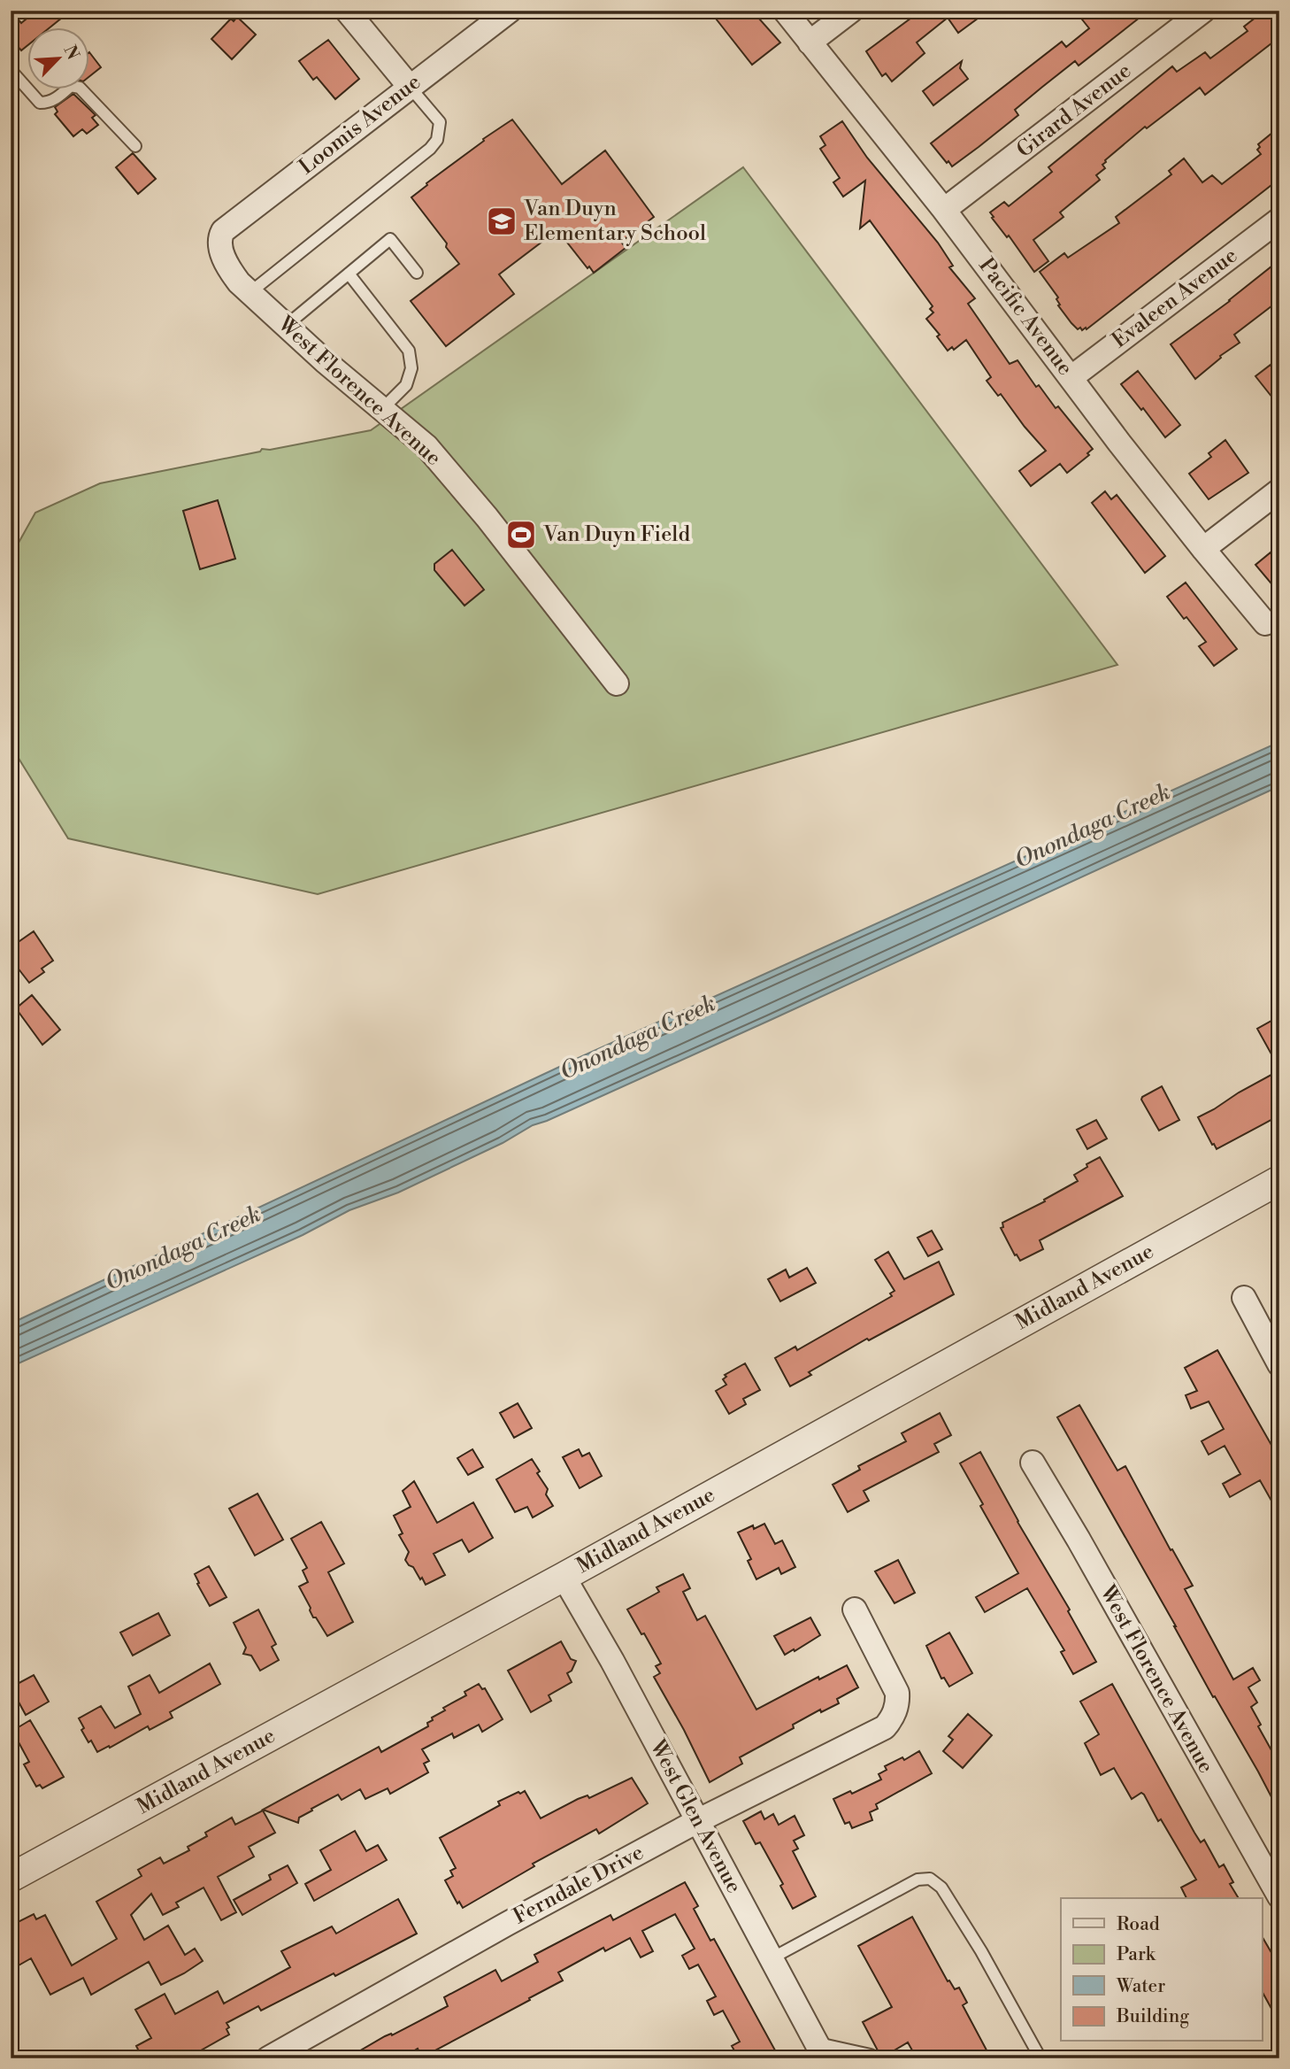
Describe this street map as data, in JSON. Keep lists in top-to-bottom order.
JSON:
{
  "streets": {
    "street": [
      "Girard Avenue",
      "Loomis Avenue",
      "Evaleen Avenue",
      "Pacific Avenue",
      "West Florence Avenue",
      "Midland Avenue",
      "West Glen Avenue",
      "Ferndale Drive"
    ]
  },
  "crossings": [
    ["Girard Avenue", "Pacific Avenue"],
    ["Loomis Avenue", "West Florence Avenue"],
    ["Evaleen Avenue", "Pacific Avenue"],
    ["Midland Avenue", "West Glen Avenue"],
    ["West Glen Avenue", "Ferndale Drive"]
  ],
  "water": ["Onondaga Creek"],
  "places": {
    "school or university": ["Van Duyn Elementary School"],
    "sports": ["Van Duyn Field"]
  },
  "legend": [
    "Road",
    "Park",
    "Water",
    "Building"
  ],
  "north": "top right"
}
